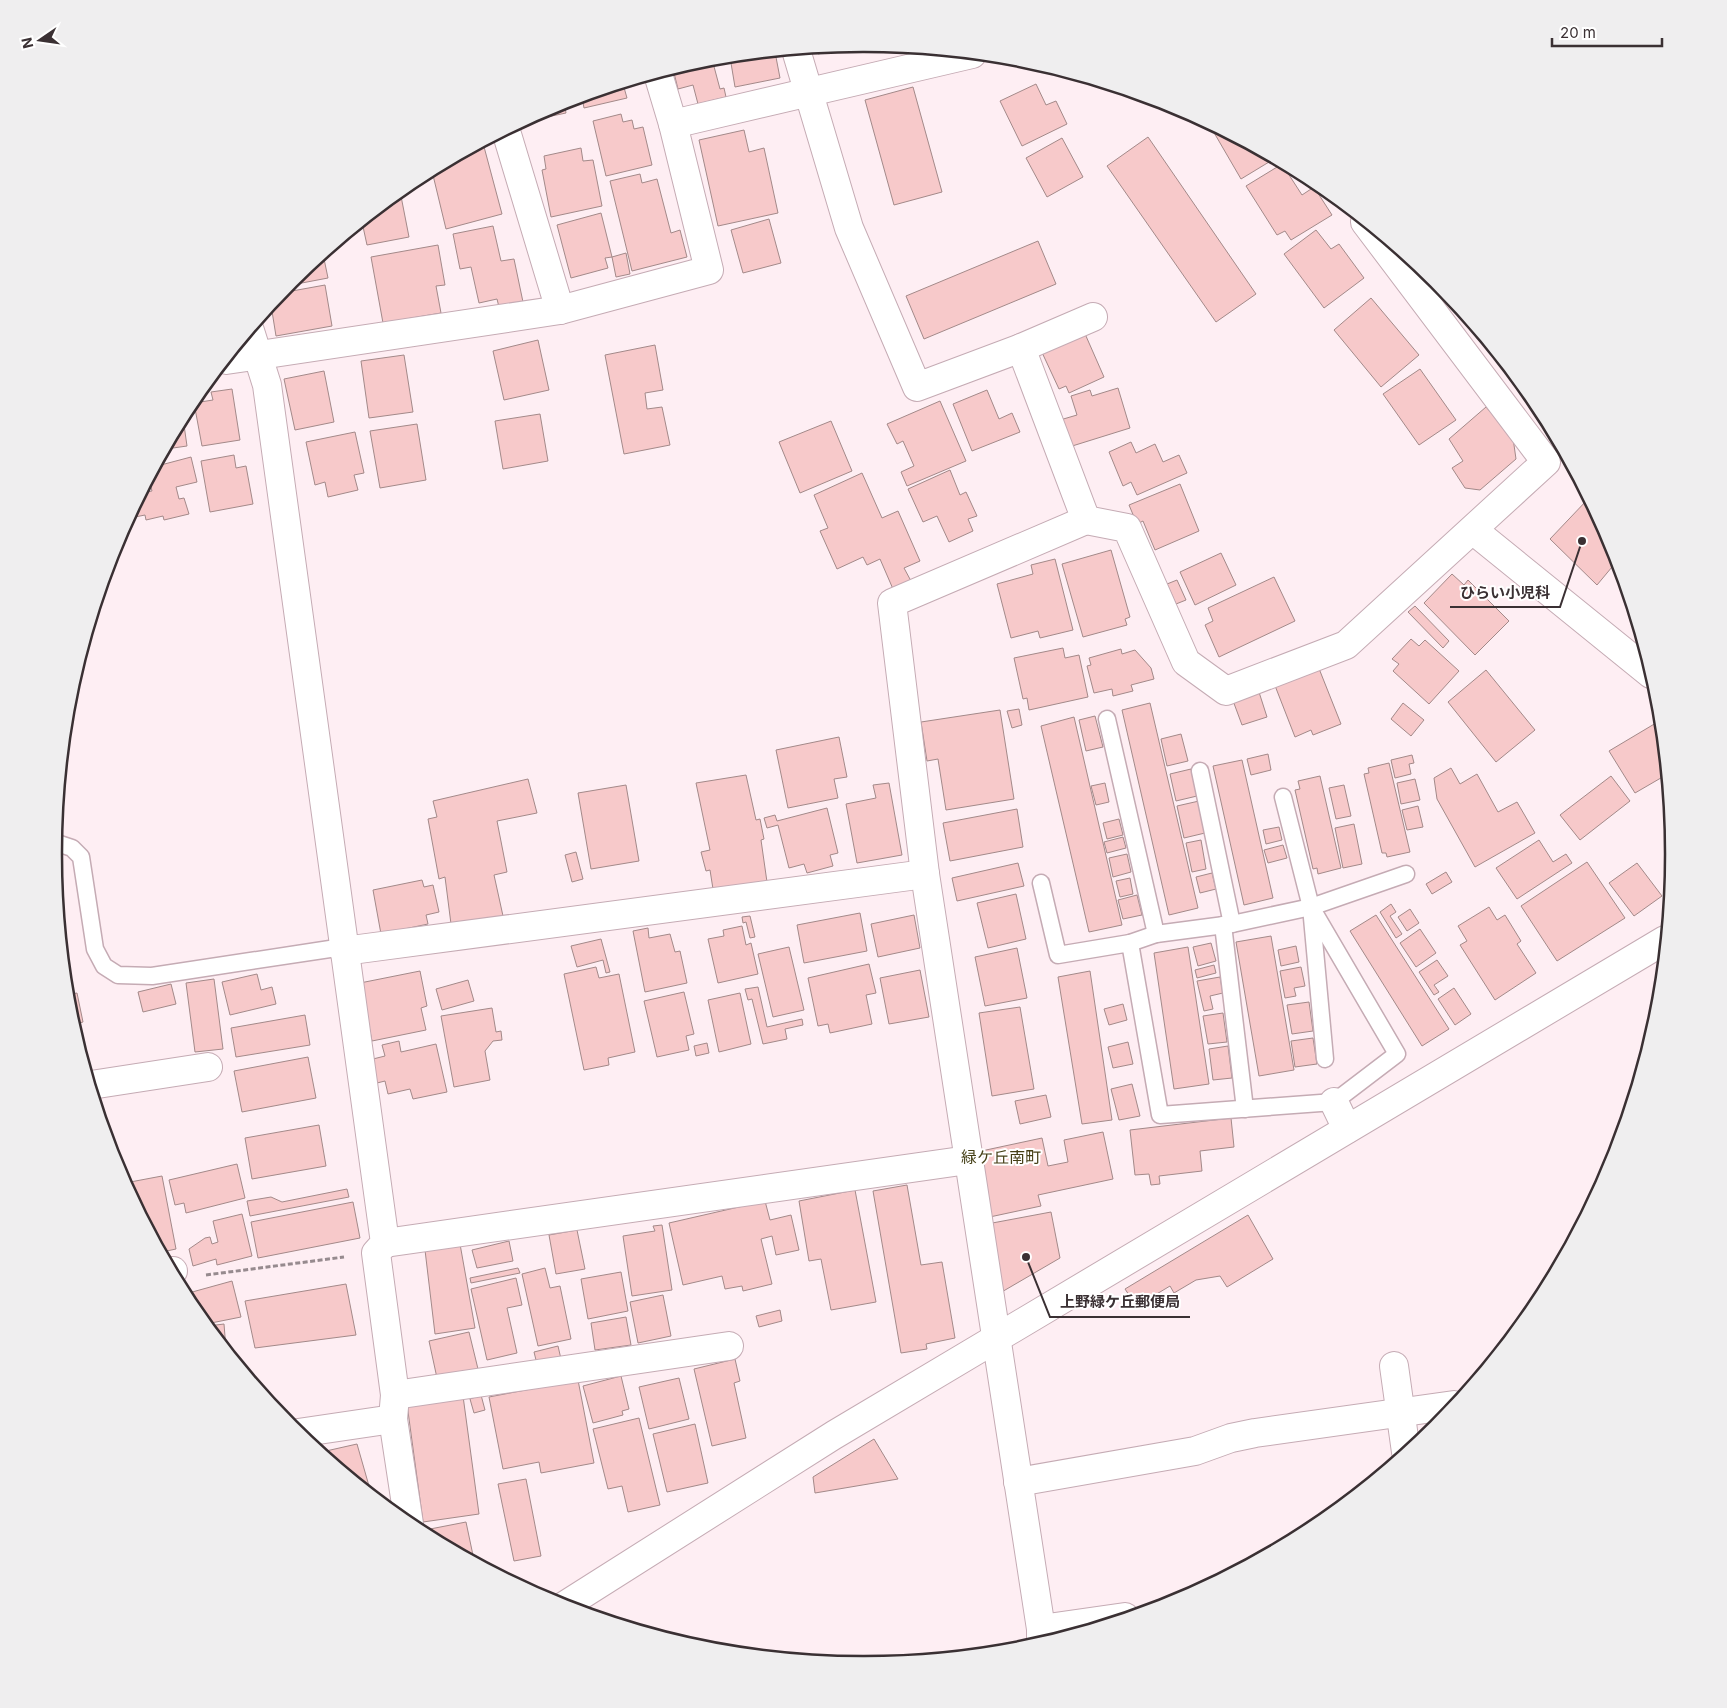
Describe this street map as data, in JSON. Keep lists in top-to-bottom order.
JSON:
{
  "districts": ["緑ケ丘南町"],
  "places": ["ひらい小児科", "上野緑ケ丘郵便局"],
  "scale_bar": "20 m",
  "north": "left"
}
